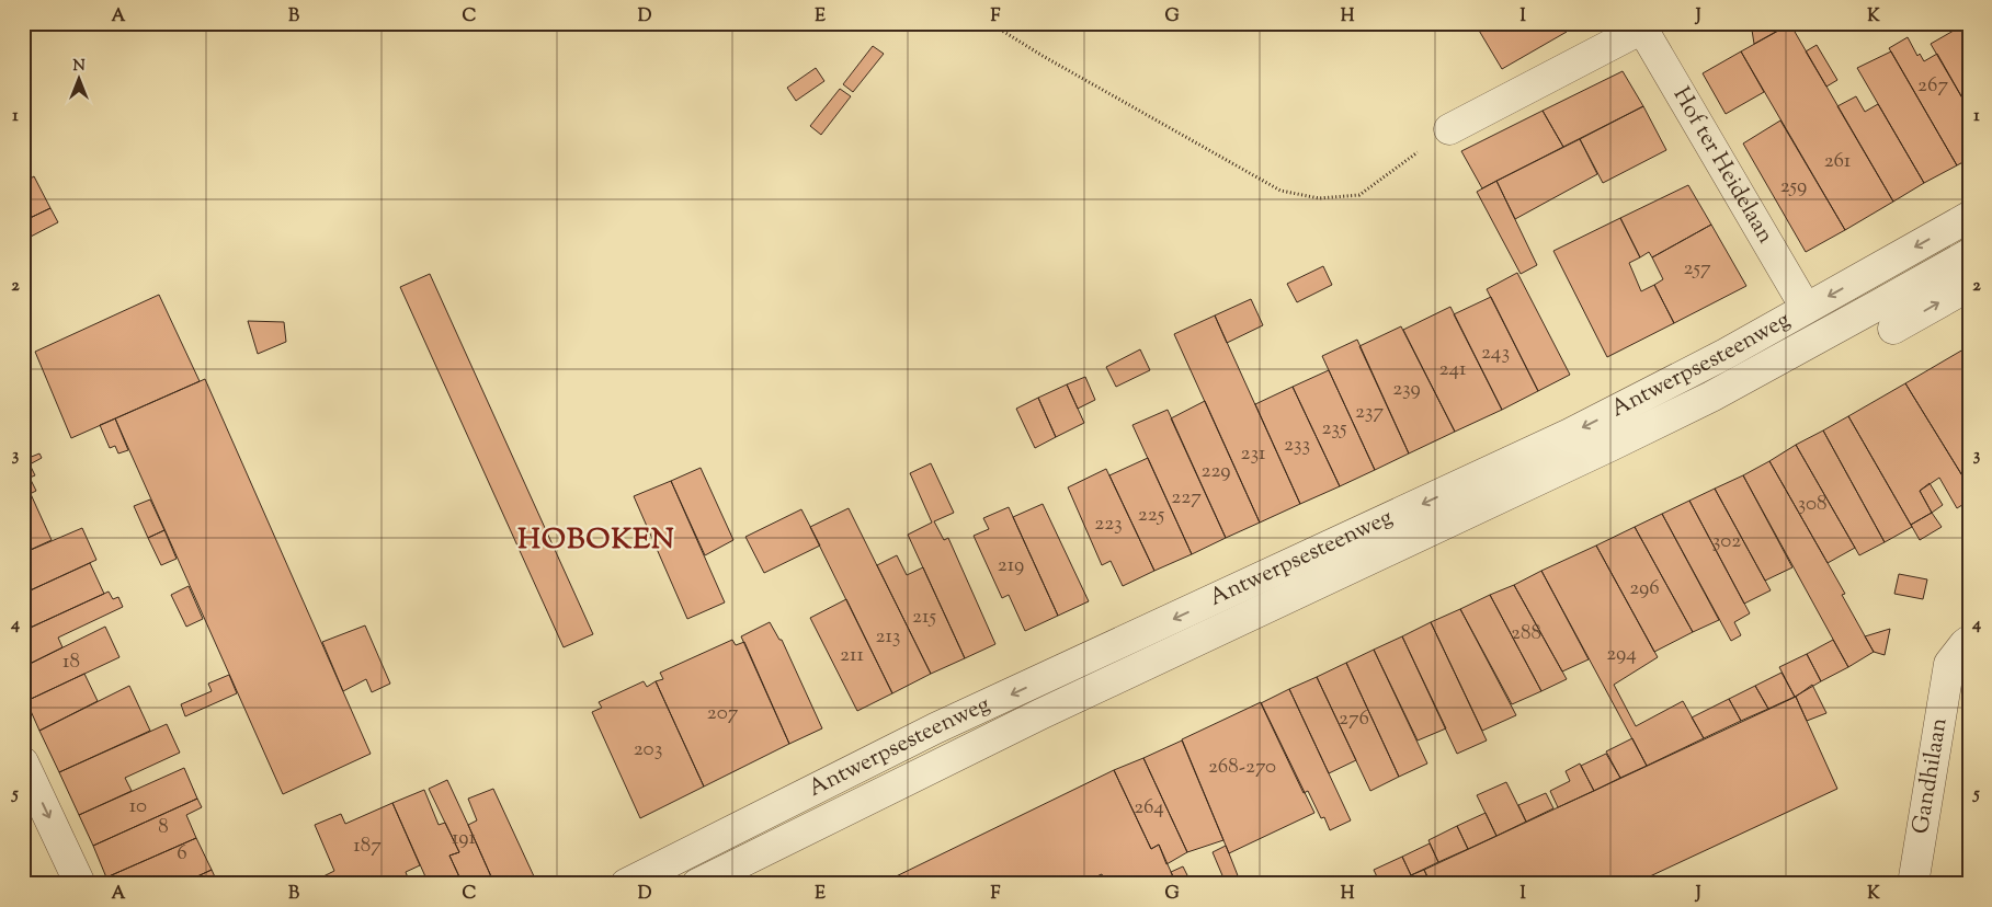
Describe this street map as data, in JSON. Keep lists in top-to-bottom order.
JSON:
{
  "streets": {
    "street": ["Hof ter Heidelaan", "Antwerpsesteenweg", "Gandhilaan"]
  },
  "crossings": [
    ["Hof ter Heidelaan", "Antwerpsesteenweg"]
  ],
  "districts": ["HOBOKEN"],
  "house_numbers": [
    "267",
    "261",
    "259",
    "257",
    "243",
    "241",
    "239",
    "237",
    "235",
    "233",
    "231",
    "229",
    "227",
    "308",
    "225",
    "223",
    "302",
    "219",
    "296",
    "215",
    "288",
    "213",
    "294",
    "211",
    "18",
    "207",
    "276",
    "203",
    "268-270",
    "10",
    "264",
    "8",
    "191",
    "187",
    "6"
  ],
  "north": "top",
  "grid": {
    "columns": [
      "A",
      "B",
      "C",
      "D",
      "E",
      "F",
      "G",
      "H",
      "I",
      "J",
      "K"
    ],
    "rows": [
      "1",
      "2",
      "3",
      "4",
      "5"
    ]
  }
}
